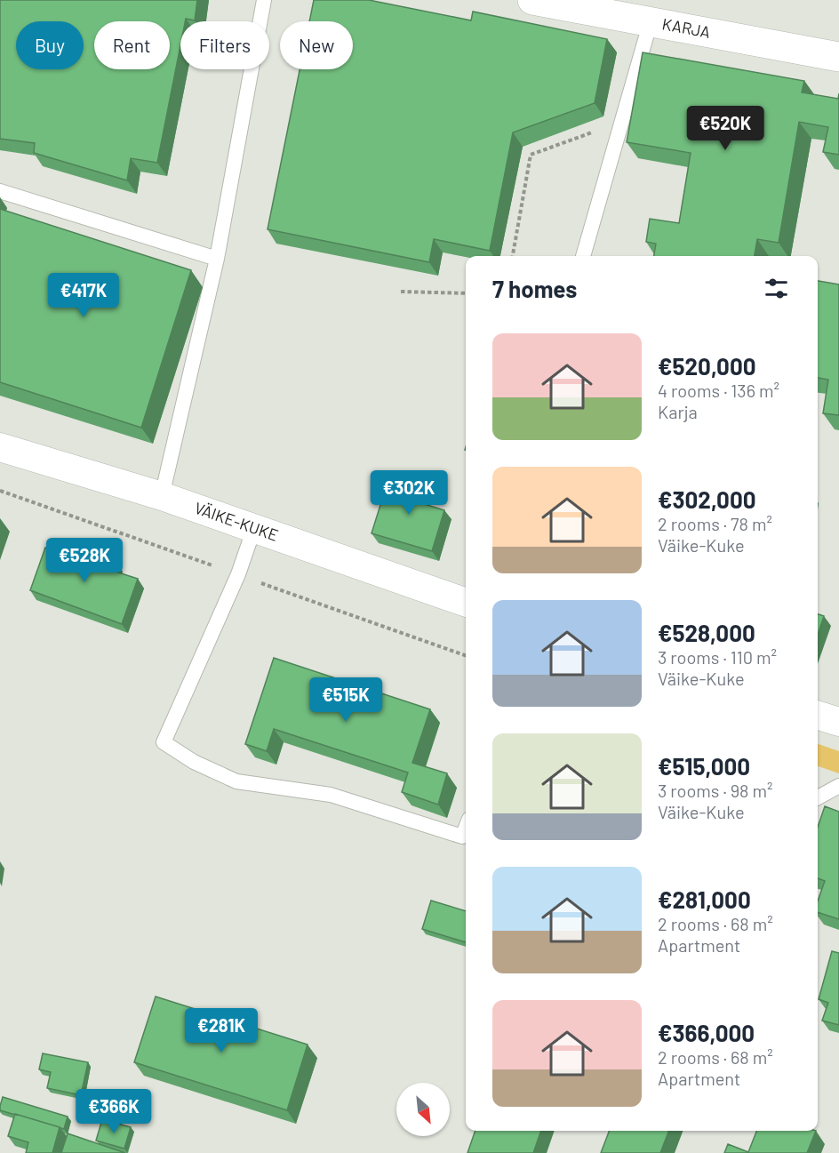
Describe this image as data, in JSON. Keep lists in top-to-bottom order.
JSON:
{
  "streets": {
    "street": ["KARJA", "VÄIKE-KUKE"]
  },
  "north": "bottom right",
  "page": {
    "chip": [
      "Buy",
      "Rent",
      "Filters",
      "New"
    ],
    "price": [
      "€520K",
      "€417K",
      "€302K",
      "€528K",
      "€515K",
      "€281K",
      "€366K"
    ],
    "heading": "7 homes",
    "list": [
      {
        "name": "€520,000",
        "note": "4 rooms · 136 m² · Karja"
      },
      {
        "name": "€302,000",
        "note": "2 rooms · 78 m² · Väike-Kuke"
      },
      {
        "name": "€528,000",
        "note": "3 rooms · 110 m² · Väike-Kuke"
      },
      {
        "name": "€515,000",
        "note": "3 rooms · 98 m² · Väike-Kuke"
      },
      {
        "name": "€281,000",
        "note": "2 rooms · 68 m² · Apartment"
      },
      {
        "name": "€366,000",
        "note": "2 rooms · 68 m² · Apartment"
      }
    ]
  }
}
